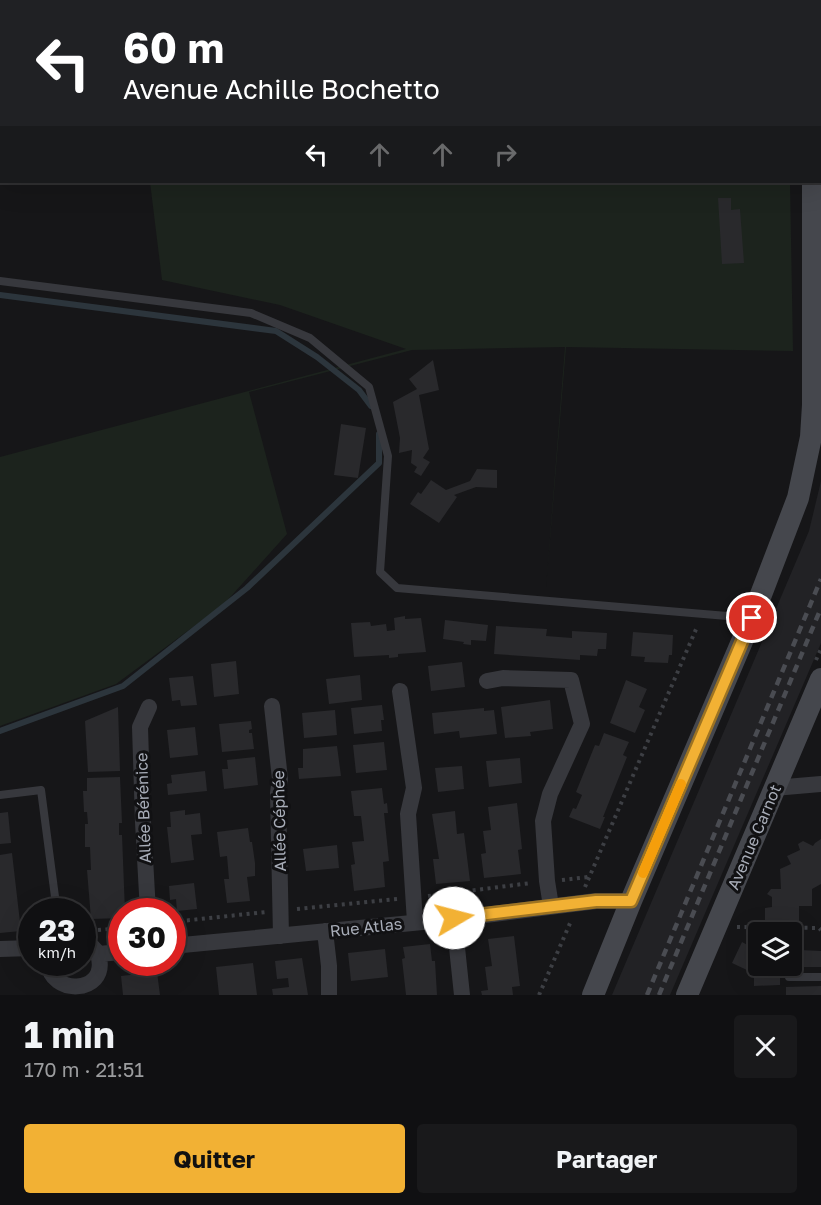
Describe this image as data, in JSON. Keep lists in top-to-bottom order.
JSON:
{
  "streets": {
    "street": [
      "Allée Bérénice",
      "Allée Céphée",
      "Avenue Carnot",
      "Rue Atlas"
    ]
  },
  "crossings": [
    ["Allée Céphée", "Rue Atlas"]
  ],
  "page": {
    "turn": ["60 m", "Avenue Achille Bochetto"],
    "speed": "23 km/h",
    "limit": "30",
    "heading": ["1 min", "170 m · 21:51"],
    "buttons": ["Quitter", "Partager"]
  }
}
